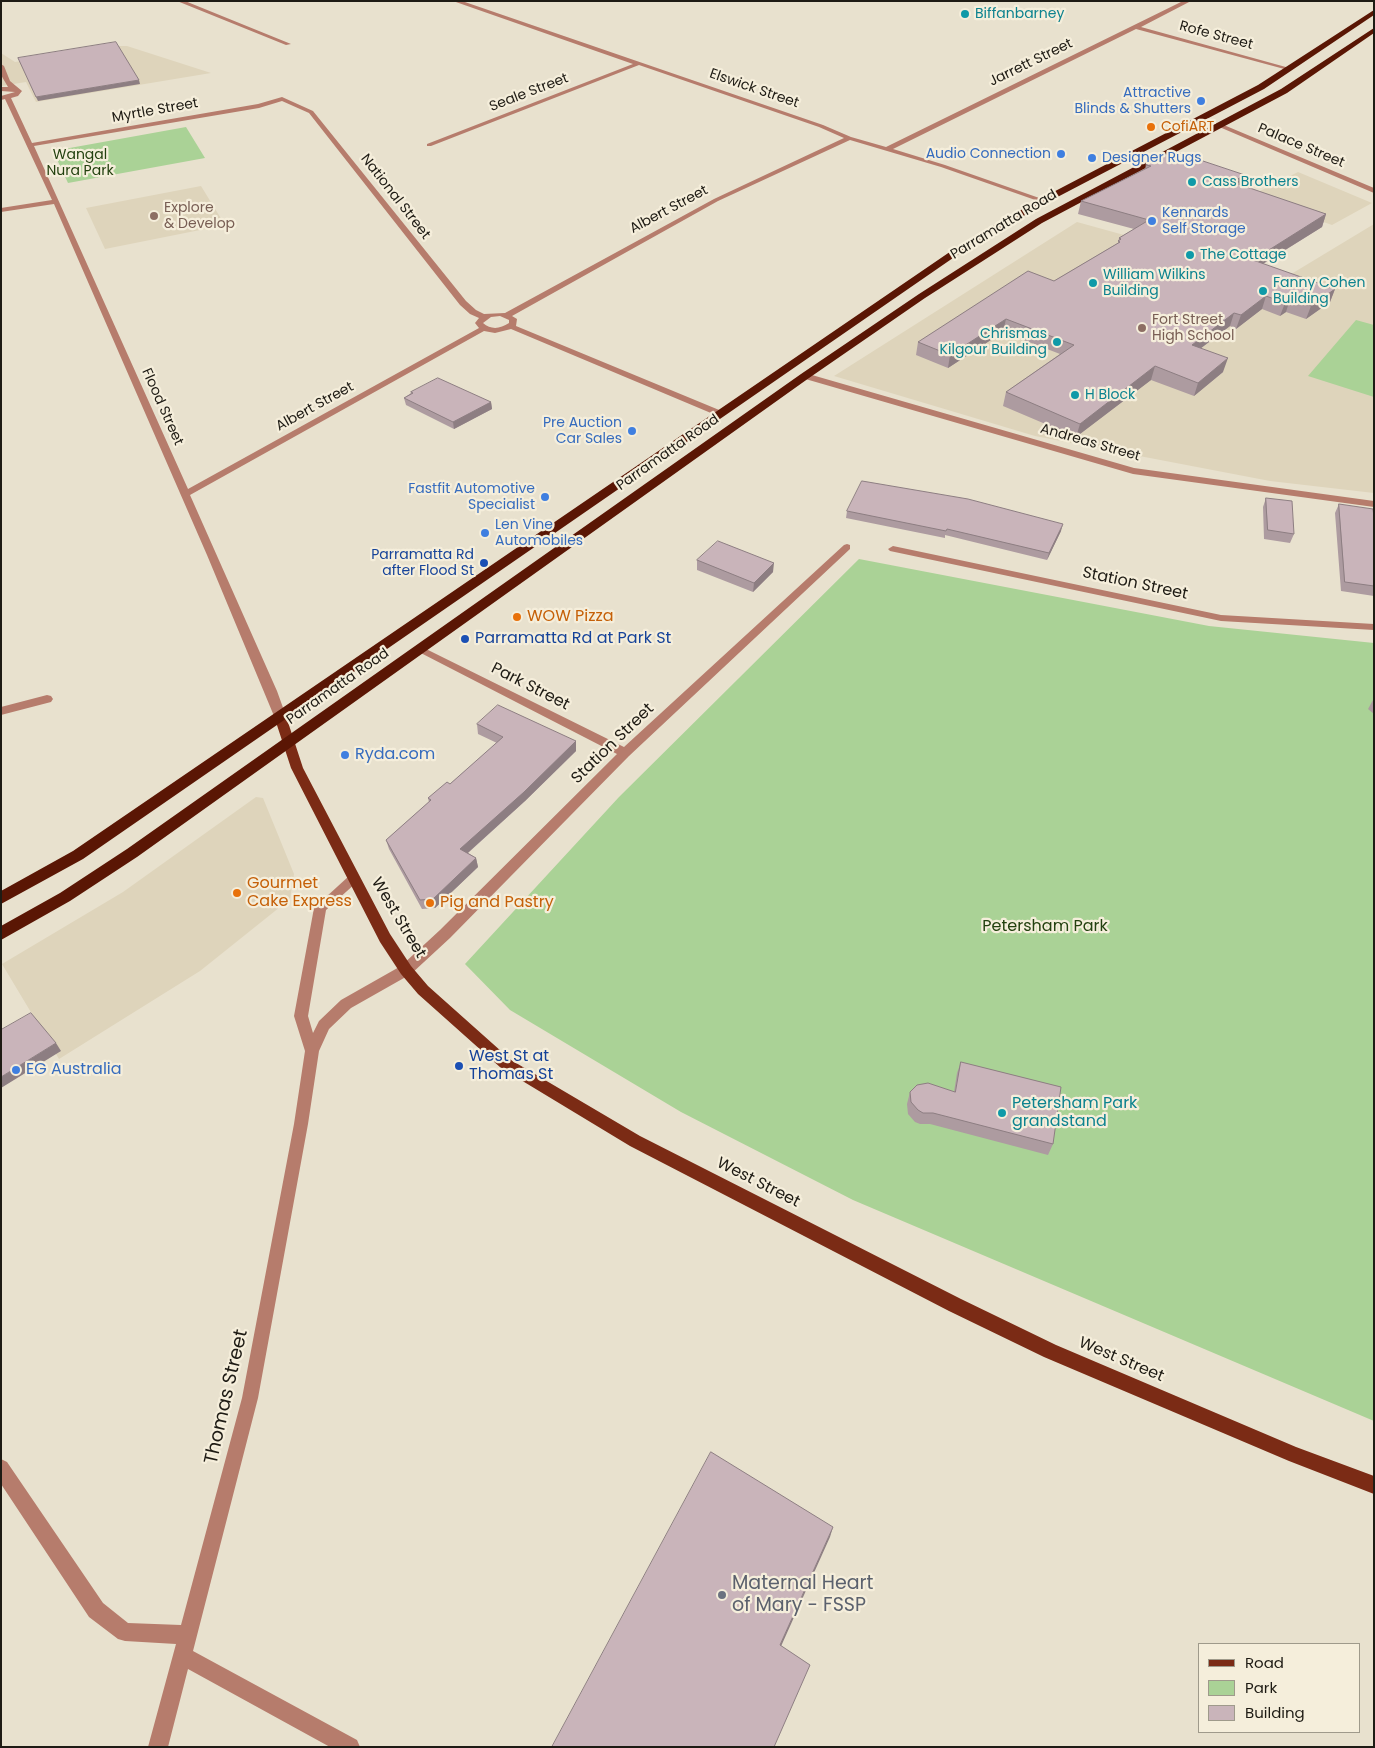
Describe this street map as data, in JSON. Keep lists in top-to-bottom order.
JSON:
{
  "streets": {
    "highway": ["Parramatta Road"],
    "main road": ["West Street"],
    "street": [
      "Rofe Street",
      "Jarrett Street",
      "Elswick Street",
      "Seale Street",
      "Myrtle Street",
      "Palace Street",
      "National Street",
      "Albert Street",
      "Flood Street",
      "Andreas Street",
      "Station Street",
      "Park Street",
      "Thomas Street"
    ]
  },
  "crossings": [
    ["Rofe Street", "Jarrett Street"],
    ["Rofe Street", "Parramatta Road"],
    ["Jarrett Street", "Elswick Street"],
    ["Elswick Street", "Seale Street"],
    ["Elswick Street", "Albert Street"],
    ["Elswick Street", "Parramatta Road"],
    ["Myrtle Street", "National Street"],
    ["Myrtle Street", "Flood Street"],
    ["Palace Street", "Parramatta Road"],
    ["Albert Street", "Flood Street"],
    ["Parramatta Road", "Flood Street"],
    ["Parramatta Road", "Andreas Street"],
    ["Parramatta Road", "Park Street"],
    ["Parramatta Road", "West Street"],
    ["Flood Street", "West Street"],
    ["Station Street", "Park Street"],
    ["Station Street", "West Street"],
    ["Station Street", "Thomas Street"],
    ["West Street", "Thomas Street"]
  ],
  "parks": ["Wangal Nura Park", "Petersham Park"],
  "places": [
    "Biffanbarney",
    "Attractive Blinds & Shutters",
    "CofiART",
    "Audio Connection",
    "Designer Rugs",
    "Cass Brothers",
    "Explore & Develop",
    "Kennards Self Storage",
    "The Cottage",
    "William Wilkins Building",
    "Fanny Cohen Building",
    "Fort Street High School",
    "Chrismas Kilgour Building",
    "H Block",
    "Pre Auction Car Sales",
    "Fastfit Automotive Specialist",
    "Len Vine Automobiles",
    "Parramatta Rd after Flood St",
    "WOW Pizza",
    "Parramatta Rd at Park St",
    "Ryda.com",
    "Gourmet Cake Express",
    "Pig and Pastry",
    "West St at Thomas St",
    "EG Australia",
    "Petersham Park grandstand",
    "Maternal Heart of Mary - FSSP"
  ],
  "legend": ["Road", "Park", "Building"]
}
